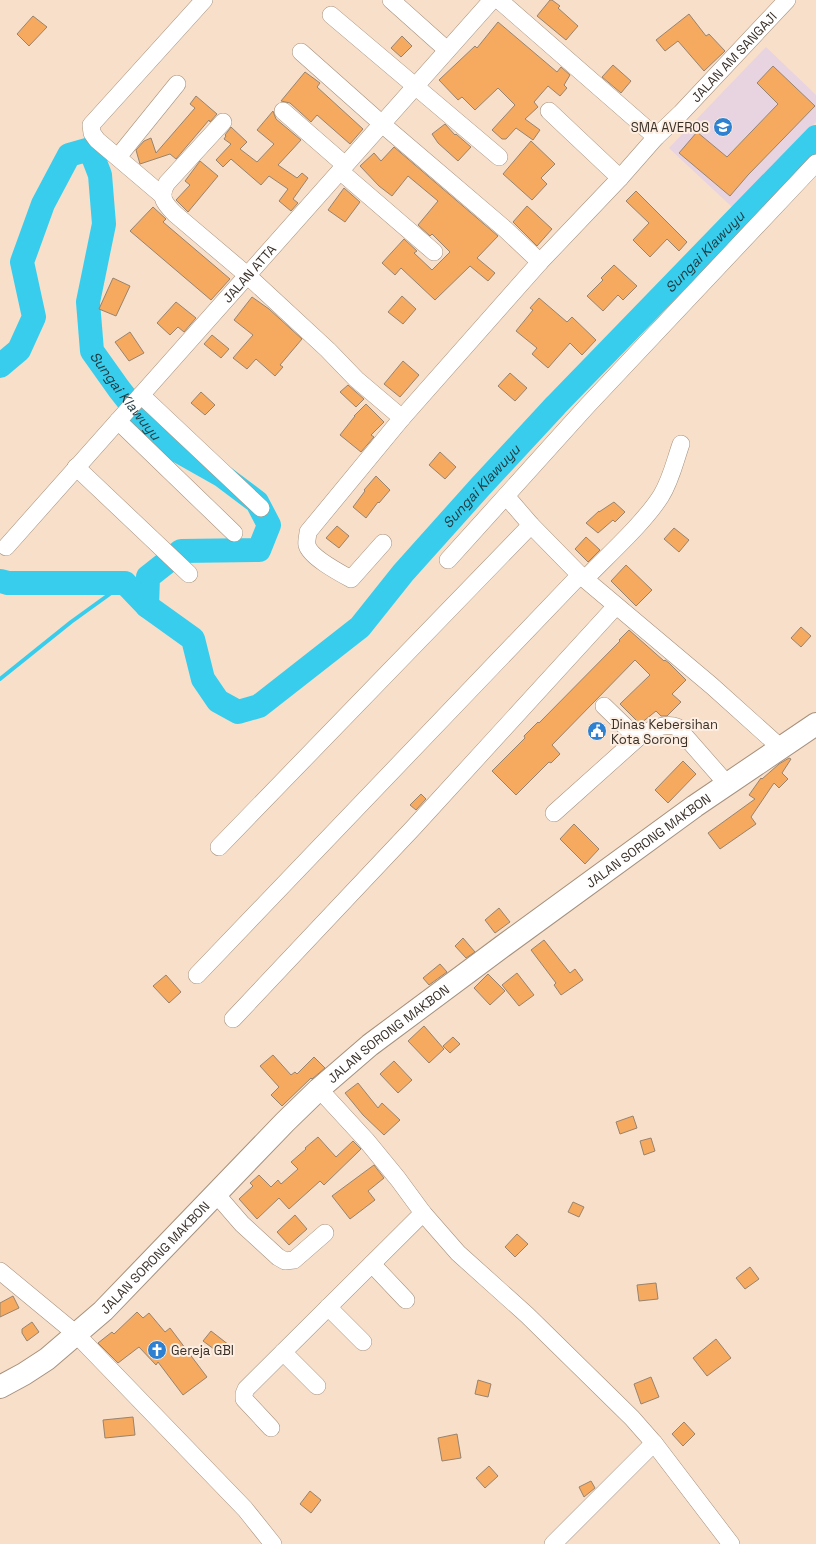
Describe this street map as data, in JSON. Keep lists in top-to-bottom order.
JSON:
{
  "streets": {
    "highway": ["JALAN SORONG MAKBON"],
    "street": ["JALAN AM SANGAJI", "JALAN ATTA"]
  },
  "water": ["Sungai Klawuyu"],
  "places": {
    "school or university": ["SMA AVEROS"],
    "public building": ["Dinas Kebersihan Kota Sorong"],
    "church": ["Gereja GBI"]
  }
}
